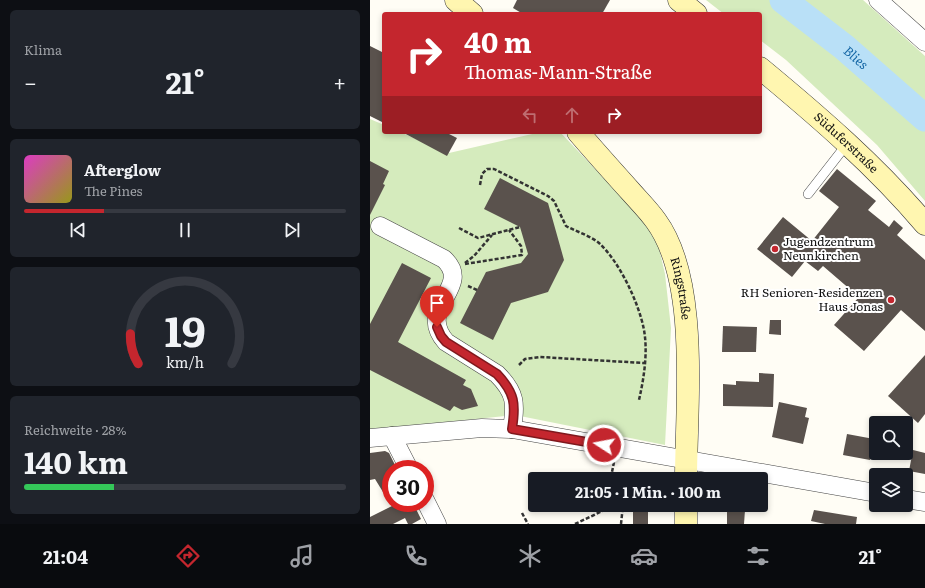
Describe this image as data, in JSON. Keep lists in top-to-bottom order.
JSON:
{
  "streets": {
    "street": ["Süduferstraße", "Ringstraße"]
  },
  "water": ["Blies"],
  "places": ["Jugendzentrum Neunkirchen", "RH Senioren-Residenzen Haus Jonas"],
  "page": {
    "tile": [
      "Klima",
      ["Reichweite · 28%", "140 km"]
    ],
    "turn": ["40 m", "Thomas-Mann-Straße"],
    "heat": ["−", "21°", "+"],
    "song": ["Afterglow", "The Pines"],
    "limit": "30",
    "trip": "21:05 · 1 Min. · 100 m",
    "tabs": ["21:04", "21°"],
    "gauge": ["19", "km/h"]
  }
}
